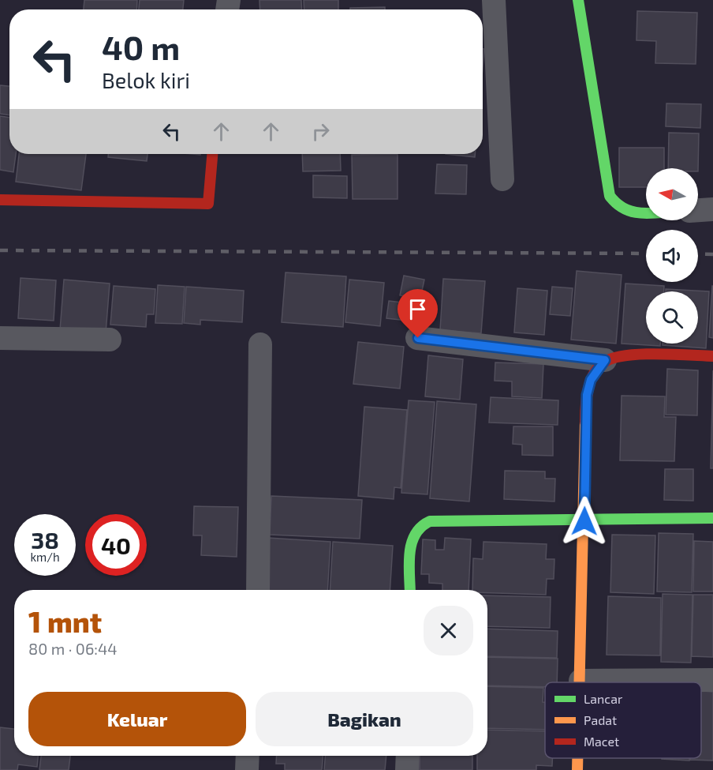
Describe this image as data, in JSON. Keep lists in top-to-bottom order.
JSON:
{
  "legend": ["Lancar", "Padat", "Macet"],
  "north": "left",
  "page": {
    "turn": ["40 m", "Belok kiri"],
    "speed": "38 km/h",
    "limit": "40",
    "heading": ["1 mnt", "80 m · 06:44"],
    "buttons": ["Keluar", "Bagikan"]
  }
}
